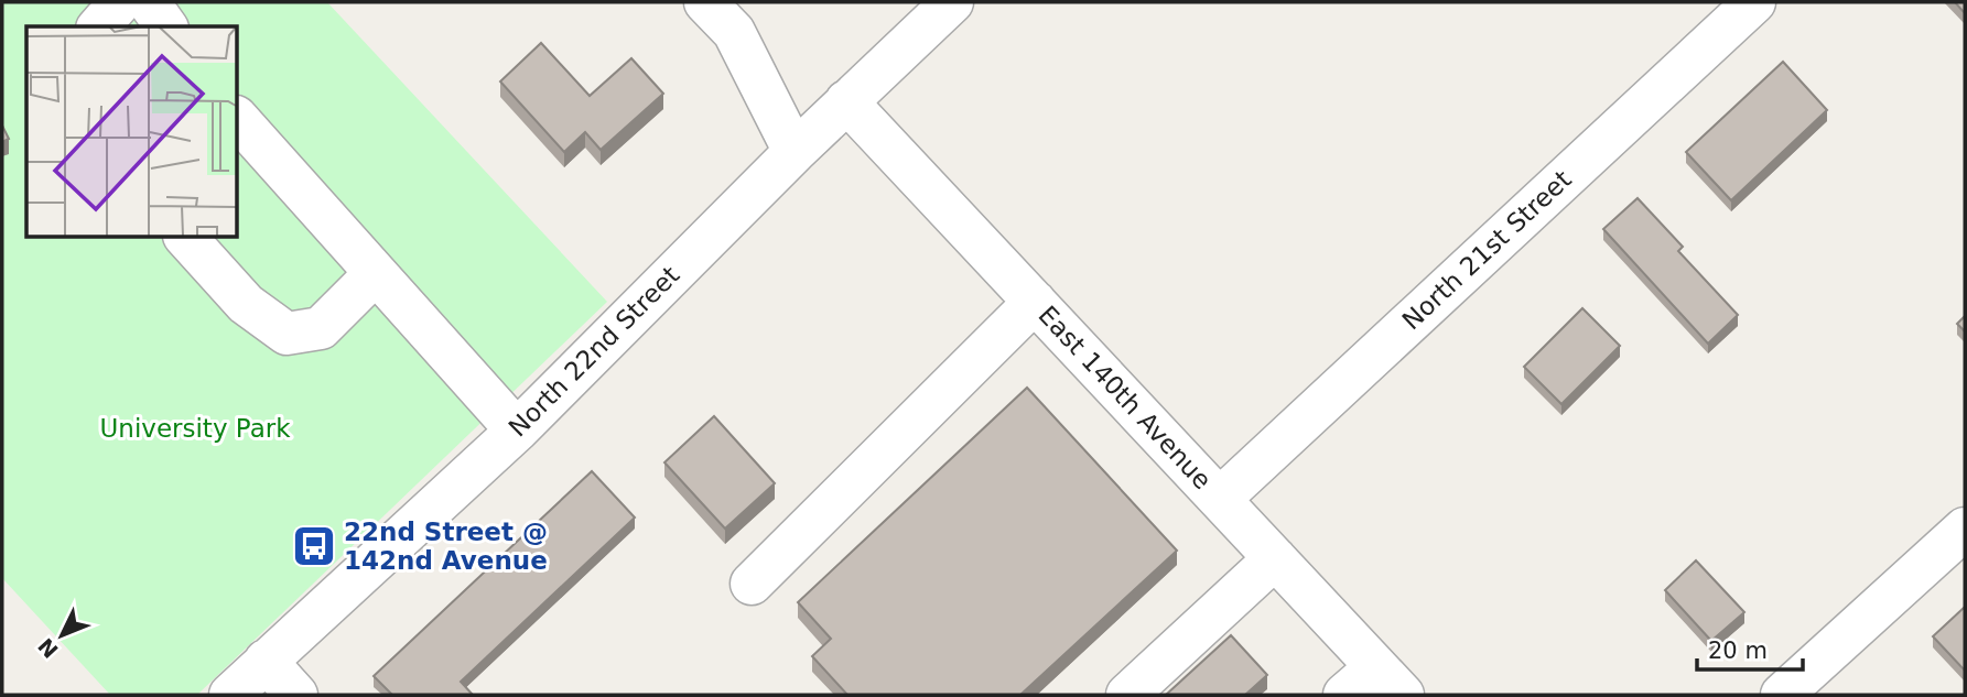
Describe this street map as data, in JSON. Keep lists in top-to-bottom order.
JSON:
{
  "streets": {
    "street": ["North 21st Street", "North 22nd Street", "East 140th Avenue"]
  },
  "crossings": [
    ["North 21st Street", "East 140th Avenue"],
    ["North 22nd Street", "East 140th Avenue"]
  ],
  "parks": ["University Park"],
  "places": {
    "bus stop": ["22nd Street @ 142nd Avenue"]
  },
  "scale_bar": "20 m",
  "north": "bottom left"
}
